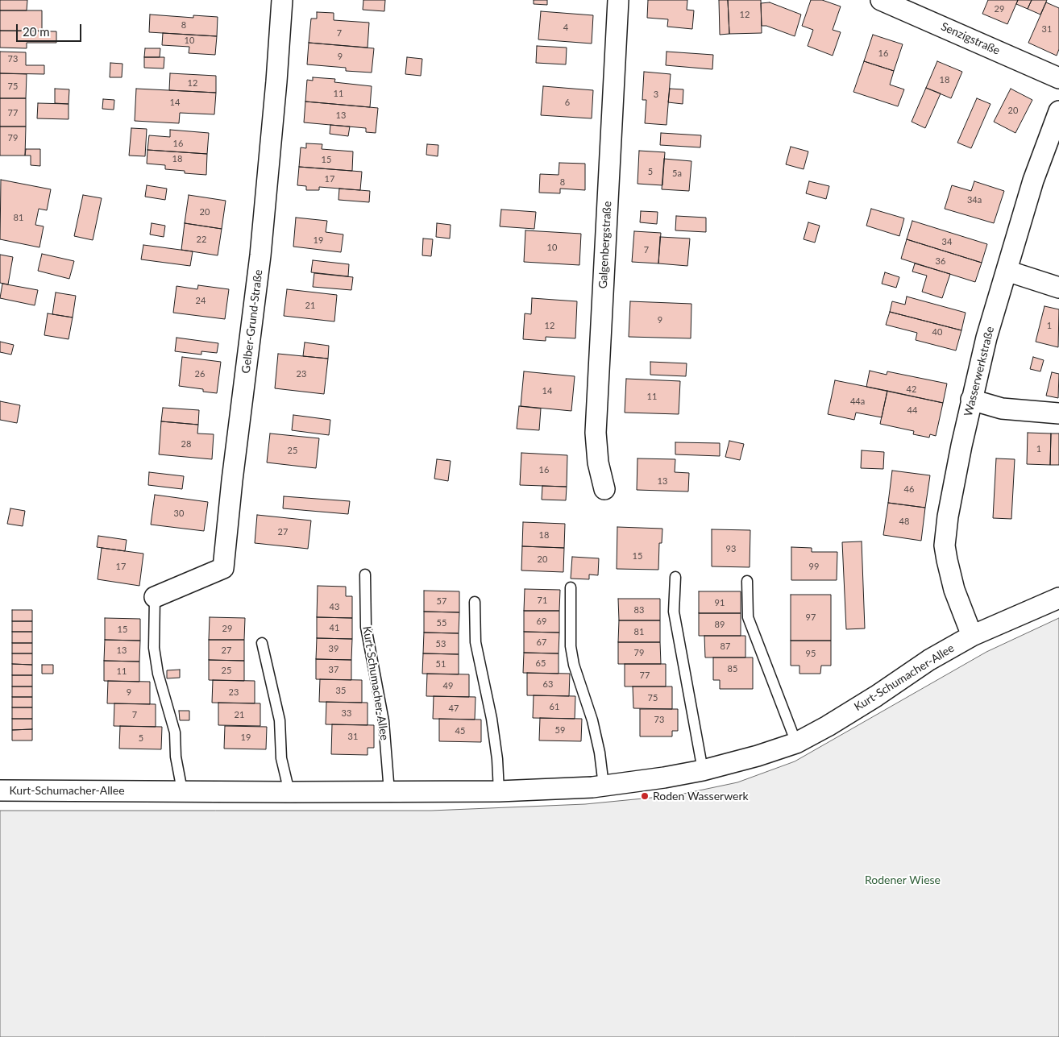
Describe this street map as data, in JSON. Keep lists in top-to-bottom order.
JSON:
{
  "streets": {
    "street": [
      "Senzigstraße",
      "Galgenbergstraße",
      "Gelber-Grund-Straße",
      "Wasserwerkstraße",
      "Kurt-Schumacher-Allee"
    ]
  },
  "crossings": [
    ["Wasserwerkstraße", "Kurt-Schumacher-Allee"]
  ],
  "parks": ["Rodener Wiese"],
  "places": ["Roden Wasserwerk"],
  "house_numbers": [
    "29",
    "12",
    "8",
    "4",
    "31",
    "7",
    "10",
    "16",
    "9",
    "73",
    "18",
    "12",
    "75",
    "11",
    "3",
    "14",
    "6",
    "20",
    "77",
    "13",
    "79",
    "16",
    "18",
    "15",
    "5",
    "5a",
    "17",
    "8",
    "34a",
    "20",
    "81",
    "22",
    "19",
    "34",
    "10",
    "7",
    "36",
    "24",
    "21",
    "9",
    "12",
    "1",
    "40",
    "26",
    "23",
    "42",
    "14",
    "11",
    "44a",
    "44",
    "28",
    "1",
    "25",
    "16",
    "13",
    "46",
    "30",
    "48",
    "27",
    "18",
    "93",
    "15",
    "20",
    "17",
    "99",
    "71",
    "57",
    "91",
    "43",
    "83",
    "97",
    "69",
    "55",
    "89",
    "41",
    "29",
    "15",
    "81",
    "67",
    "53",
    "87",
    "39",
    "13",
    "27",
    "79",
    "95",
    "65",
    "51",
    "85",
    "37",
    "25",
    "11",
    "77",
    "63",
    "49",
    "35",
    "9",
    "23",
    "75",
    "61",
    "47",
    "33",
    "7",
    "21",
    "73",
    "59",
    "45",
    "31",
    "19",
    "5"
  ],
  "scale_bar": "20 m"
}
